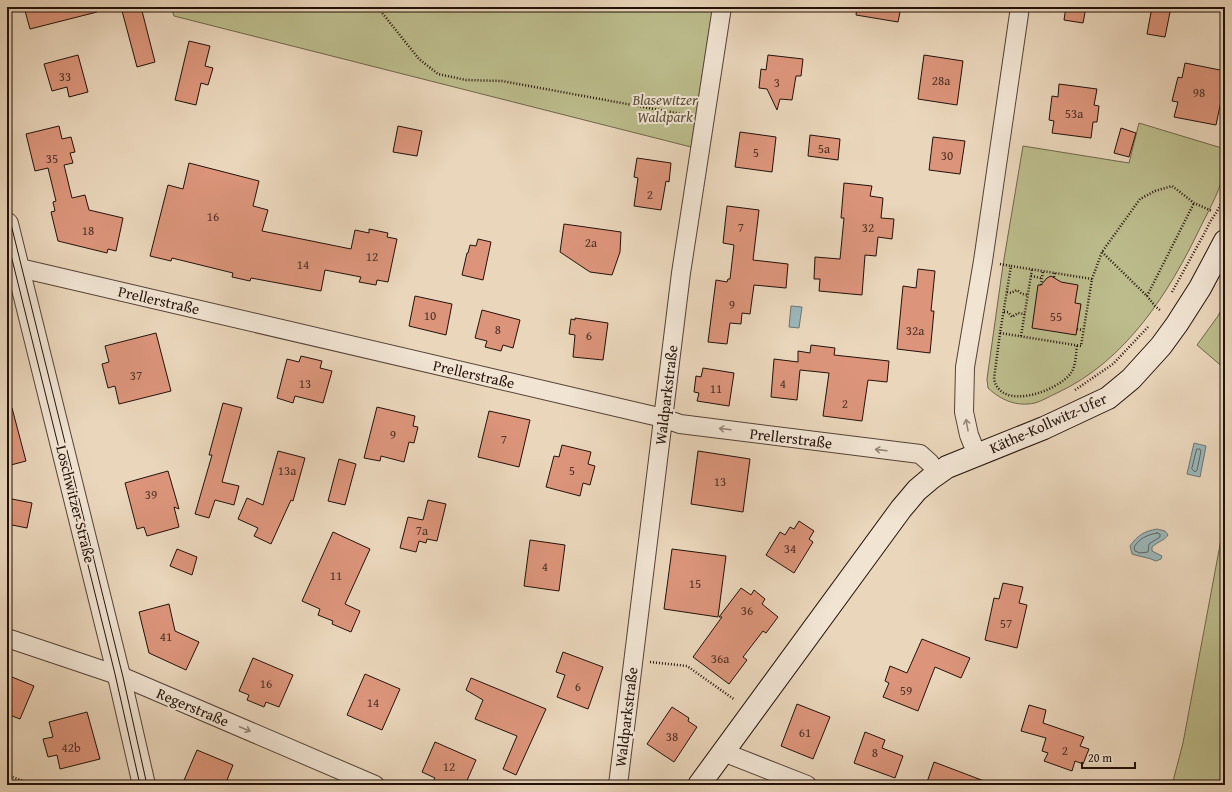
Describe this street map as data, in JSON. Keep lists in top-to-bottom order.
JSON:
{
  "streets": {
    "main road": ["Käthe-Kollwitz-Ufer", "Loschwitzer Straße"],
    "street": ["Prellerstraße", "Waldparkstraße", "Regerstraße"]
  },
  "crossings": [
    ["Prellerstraße", "Waldparkstraße"],
    ["Prellerstraße", "Käthe-Kollwitz-Ufer"],
    ["Prellerstraße", "Loschwitzer Straße"],
    ["Loschwitzer Straße", "Regerstraße"]
  ],
  "one_way": ["Regerstraße"],
  "parks": ["Blasewitzer Waldpark"],
  "house_numbers": [
    "33",
    "28a",
    "3",
    "98",
    "53a",
    "5a",
    "5",
    "30",
    "35",
    "2",
    "16",
    "7",
    "32",
    "18",
    "2a",
    "12",
    "14",
    "9",
    "10",
    "55",
    "8",
    "32a",
    "6",
    "37",
    "13",
    "4",
    "11",
    "2",
    "9",
    "7",
    "13a",
    "5",
    "13",
    "39",
    "7a",
    "34",
    "4",
    "11",
    "15",
    "36",
    "57",
    "41",
    "36a",
    "16",
    "6",
    "59",
    "14",
    "61",
    "38",
    "42b",
    "2",
    "8",
    "12"
  ],
  "scale_bar": "20 m"
}
